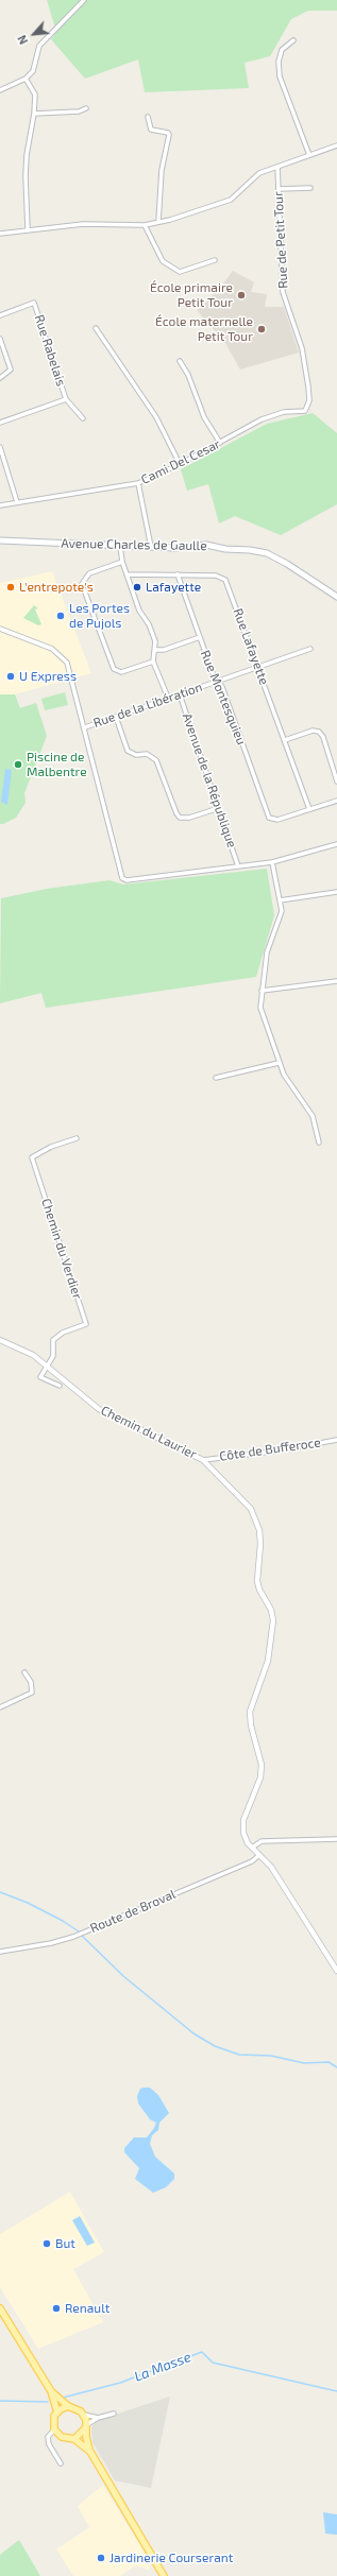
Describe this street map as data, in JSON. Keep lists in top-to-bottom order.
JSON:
{
  "streets": {
    "main road": ["Avenue Charles de Gaulle"],
    "street": [
      "Rue de Petit Tour",
      "Rue Rabelais",
      "Cami Del Cesar",
      "Rue Lafayette",
      "Rue Montesquieu",
      "Rue de la Libération",
      "Avenue de la République",
      "Chemin du Verdier",
      "Chemin du Laurier",
      "Côte de Bufferoce",
      "Route de Broval"
    ]
  },
  "crossings": [
    ["Rue de Petit Tour", "Cami Del Cesar"],
    ["Rue Lafayette", "Rue Montesquieu"],
    ["Rue Lafayette", "Rue de la Libération"],
    ["Rue Montesquieu", "Rue de la Libération"],
    ["Rue de la Libération", "Avenue de la République"],
    ["Chemin du Verdier", "Chemin du Laurier"],
    ["Chemin du Laurier", "Côte de Bufferoce"],
    ["Chemin du Laurier", "Route de Broval"]
  ],
  "water": ["La Masse"],
  "places": [
    "École primaire Petit Tour",
    "École maternelle Petit Tour",
    "L'entrepote's",
    "Lafayette",
    "Les Portes de Pujols",
    "U Express",
    "Piscine de Malbentre",
    "But",
    "Renault",
    "Jardinerie Courserant"
  ],
  "north": "bottom left"
}
